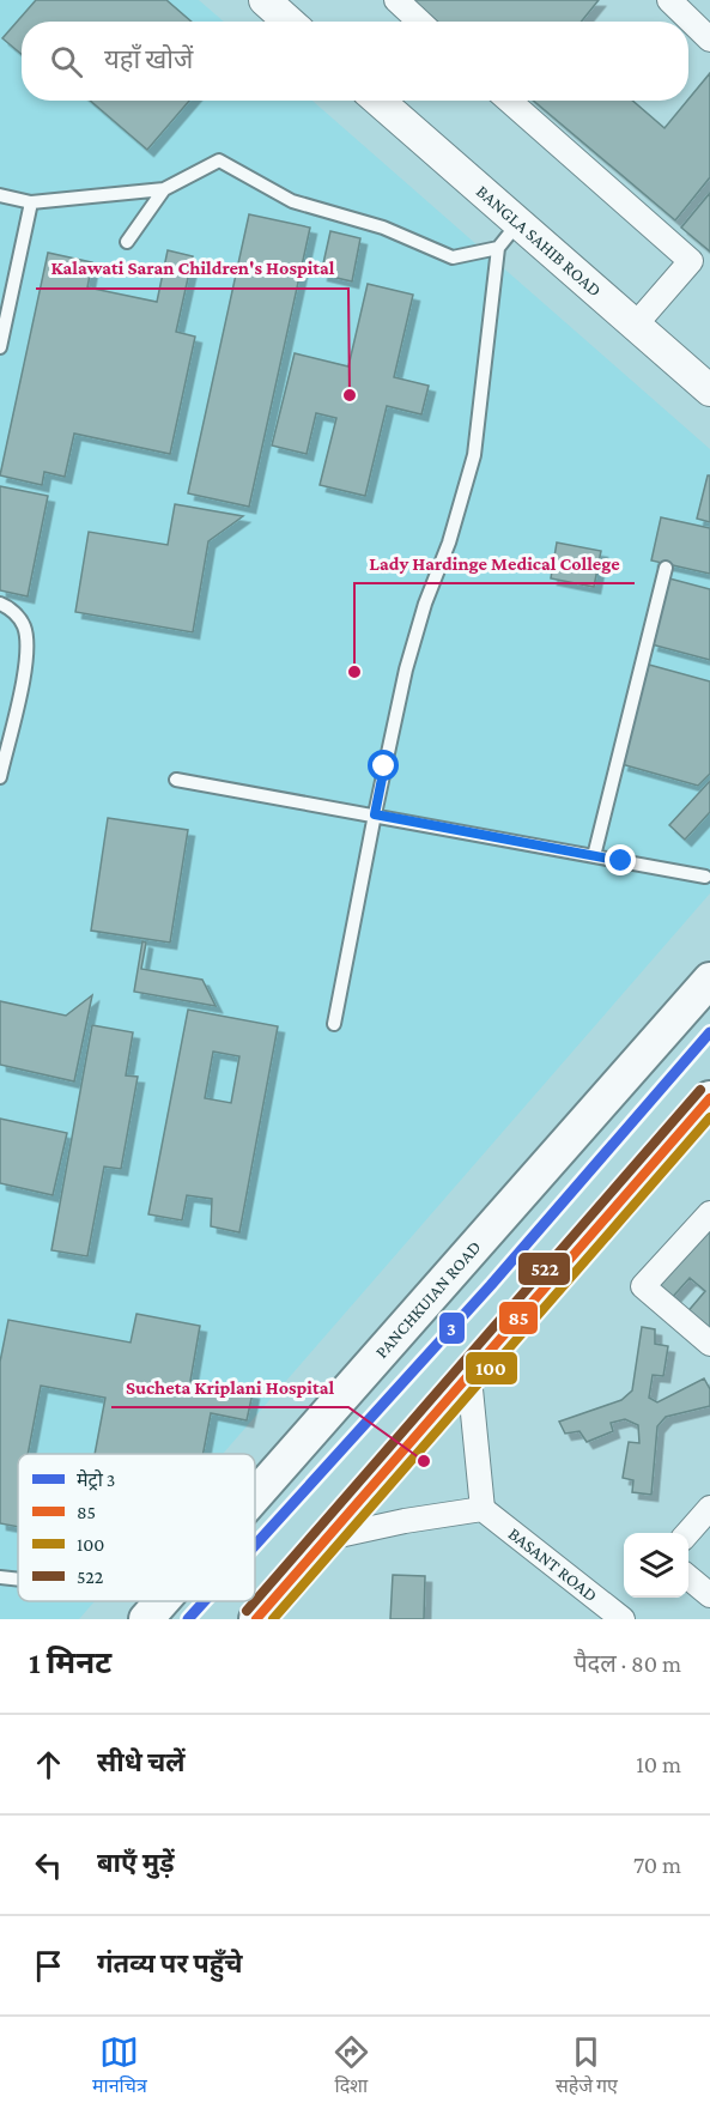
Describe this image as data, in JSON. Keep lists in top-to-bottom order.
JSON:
{
  "streets": {
    "main road": ["PANCHKUIAN ROAD"],
    "street": ["BANGLA SAHIB ROAD", "BASANT ROAD"]
  },
  "places": ["Kalawati Saran Children's Hospital", "Lady Hardinge Medical College", "Sucheta Kriplani Hospital"],
  "lines": [
    "metro line 3",
    "transit line 522",
    "transit line 85",
    "transit line 100"
  ],
  "legend": [
    "मेट्रो 3",
    "85",
    "100",
    "522"
  ],
  "page": {
    "search": "यहाँ खोजें",
    "heading": ["1 मिनट", "पैदल · 80 m"],
    "list": [
      ["सीधे चलें", "10 m"],
      ["बाएँ मुड़ें", "70 m"],
      "गंतव्य पर पहुँचे"
    ],
    "nav": ["मानचित्र", "दिशा", "सहेजे गए"]
  }
}
